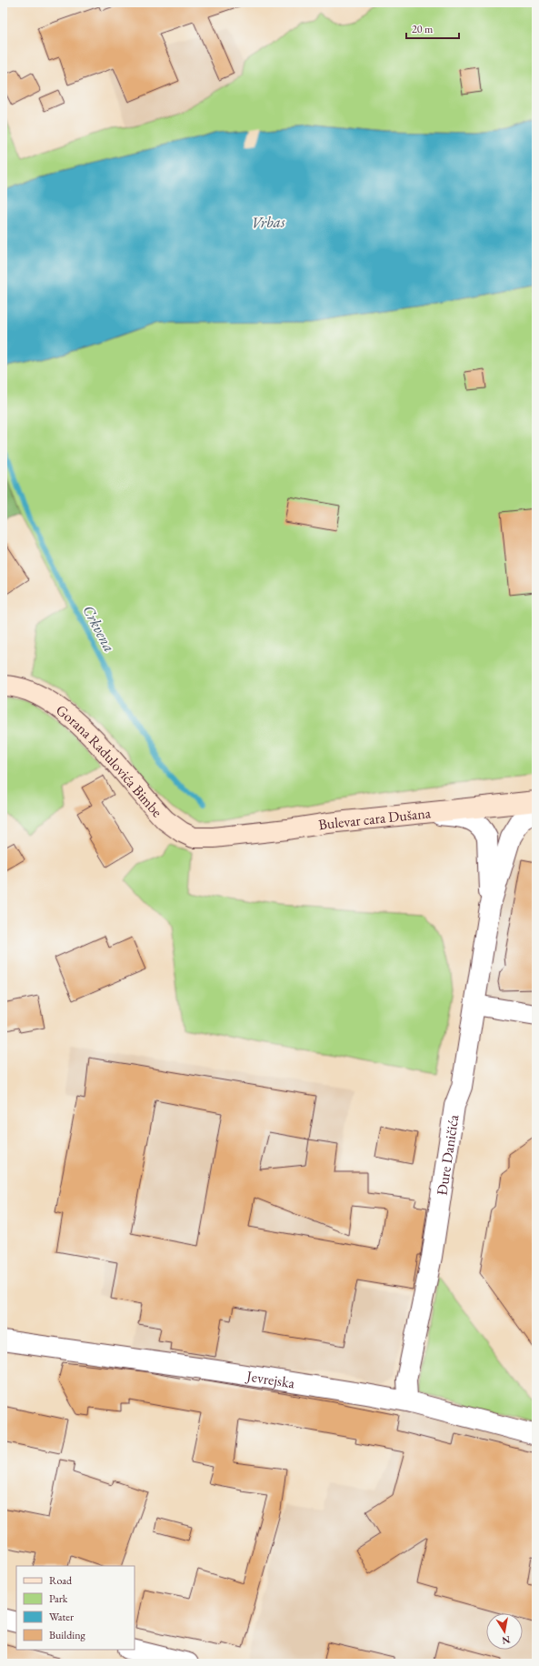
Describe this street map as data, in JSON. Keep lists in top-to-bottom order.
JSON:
{
  "streets": {
    "street": [
      "Gorana Radulovića Bimbe",
      "Bulevar cara Dušana",
      "Đure Daničića",
      "Jevrejska"
    ]
  },
  "crossings": [
    ["Gorana Radulovića Bimbe", "Bulevar cara Dušana"],
    ["Bulevar cara Dušana", "Đure Daničića"],
    ["Đure Daničića", "Jevrejska"]
  ],
  "water": ["Vrbas", "Crkvena"],
  "legend": [
    "Road",
    "Park",
    "Water",
    "Building"
  ],
  "scale_bar": "20 m",
  "north": "bottom"
}
